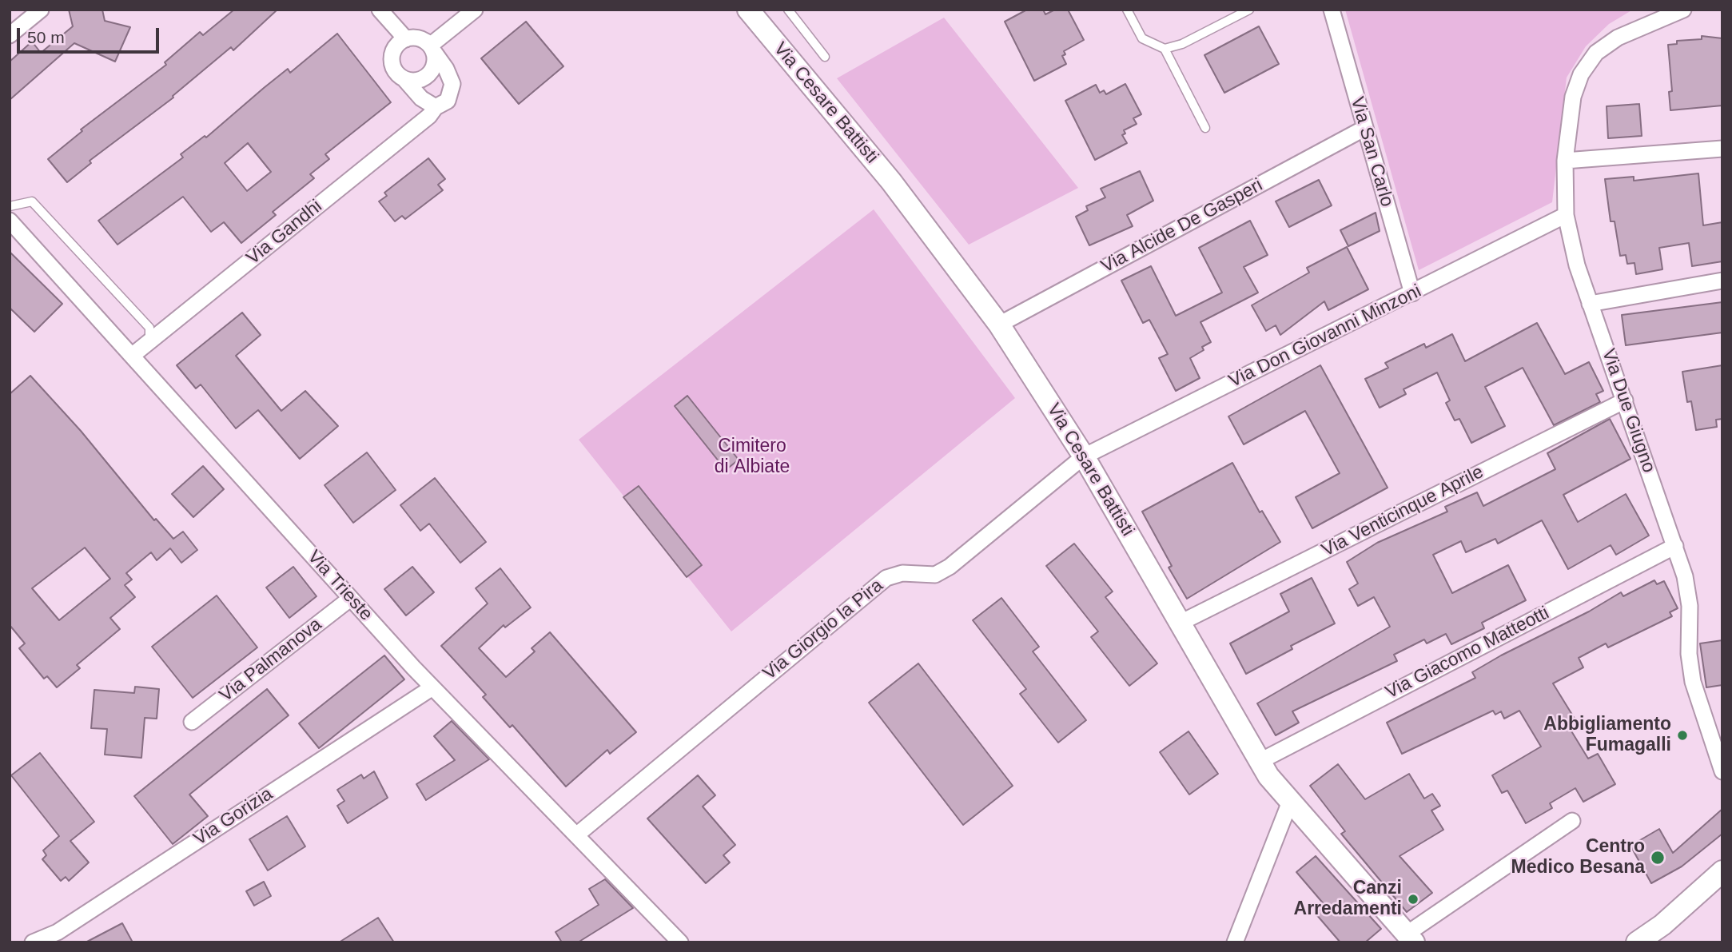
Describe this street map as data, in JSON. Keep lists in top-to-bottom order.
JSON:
{
  "streets": {
    "street": [
      "Via Cesare Battisti",
      "Via San Carlo",
      "Via Alcide De Gasperi",
      "Via Gandhi",
      "Via Don Giovanni Minzoni",
      "Via Due Giugno",
      "Via Venticinque Aprile",
      "Via Trieste",
      "Via Giorgio la Pira",
      "Via Giacomo Matteotti",
      "Via Palmanova",
      "Via Gorizia"
    ]
  },
  "crossings": [
    ["Via Cesare Battisti", "Via Alcide De Gasperi"],
    ["Via Cesare Battisti", "Via Don Giovanni Minzoni"],
    ["Via Cesare Battisti", "Via Venticinque Aprile"],
    ["Via Cesare Battisti", "Via Giorgio la Pira"],
    ["Via Cesare Battisti", "Via Giacomo Matteotti"],
    ["Via San Carlo", "Via Alcide De Gasperi"],
    ["Via San Carlo", "Via Don Giovanni Minzoni"],
    ["Via Gandhi", "Via Trieste"],
    ["Via Don Giovanni Minzoni", "Via Due Giugno"],
    ["Via Don Giovanni Minzoni", "Via Giorgio la Pira"],
    ["Via Due Giugno", "Via Venticinque Aprile"],
    ["Via Due Giugno", "Via Giacomo Matteotti"],
    ["Via Trieste", "Via Giorgio la Pira"],
    ["Via Trieste", "Via Palmanova"],
    ["Via Trieste", "Via Gorizia"]
  ],
  "parks": ["Cimitero di Albiate"],
  "places": ["Abbigliamento Fumagalli", "Centro Medico Besana", "Canzi Arredamenti"],
  "scale_bar": "50 m"
}
